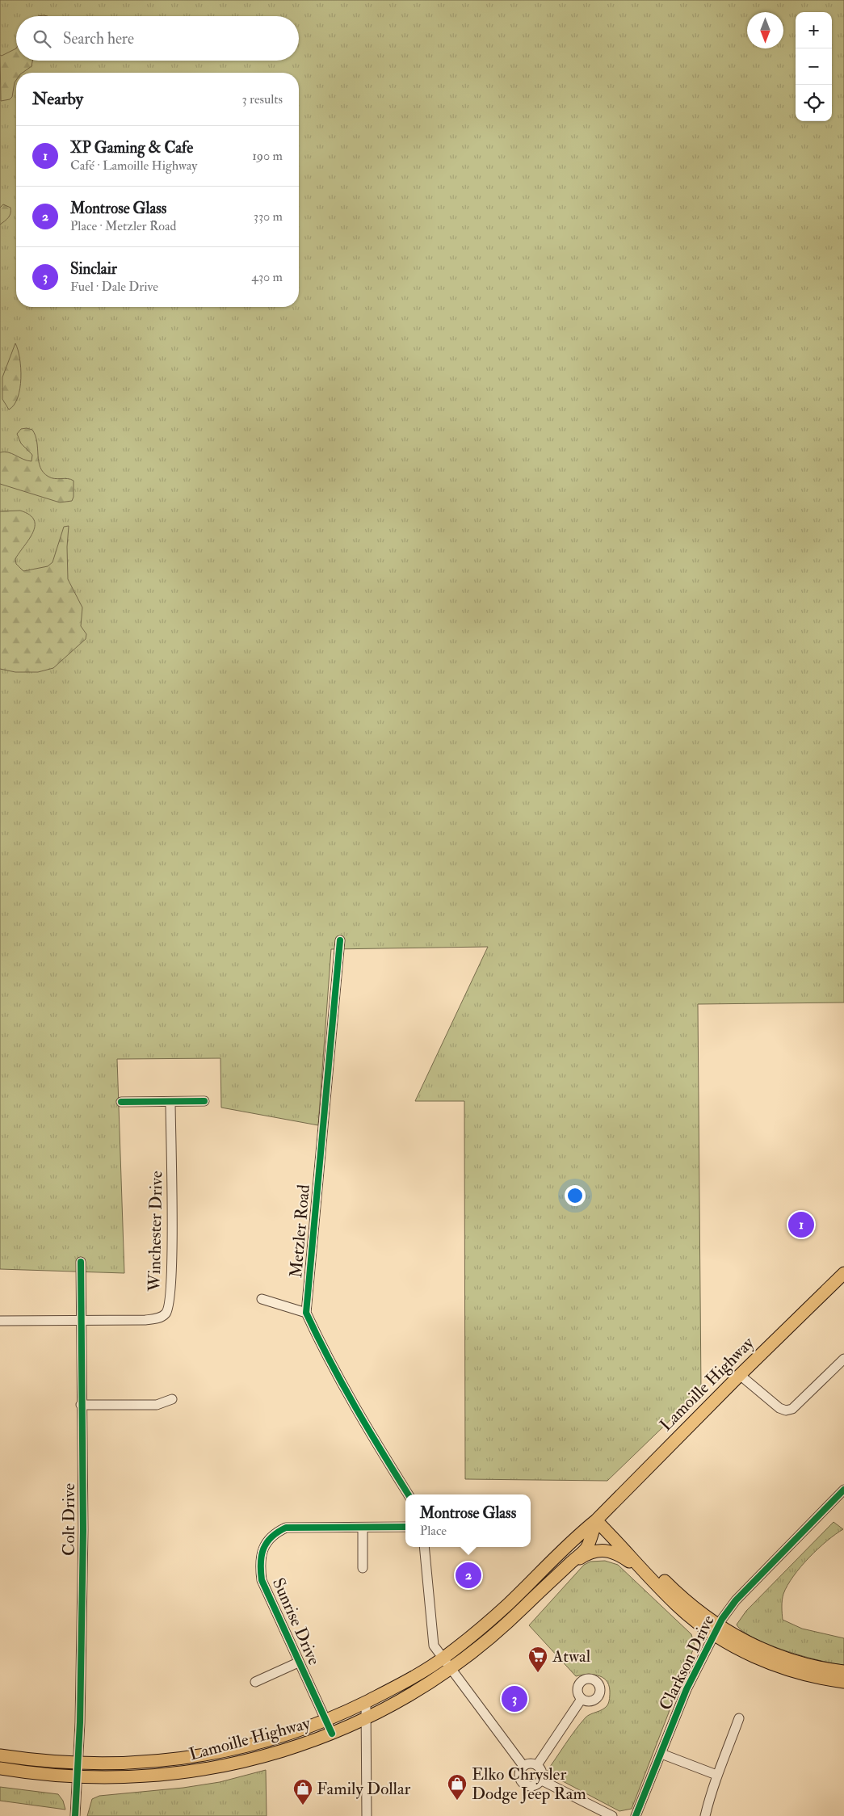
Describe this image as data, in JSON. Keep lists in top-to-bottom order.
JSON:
{
  "streets": {
    "main road": ["Lamoille Highway"],
    "street": [
      "Winchester Drive",
      "Metzler Road",
      "Colt Drive",
      "Sunrise Drive",
      "Clarkson Drive"
    ]
  },
  "crossings": [
    ["Winchester Drive", "Colt Drive"],
    ["Lamoille Highway", "Colt Drive"],
    ["Lamoille Highway", "Sunrise Drive"]
  ],
  "places": {
    "supermarket": ["Atwal"],
    "shop": ["Elko Chrysler Dodge Jeep Ram", "Family Dollar"]
  },
  "north": "bottom",
  "page": {
    "map_buttons": ["+", "−"],
    "search": "Search here",
    "heading": ["Nearby", "3 results"],
    "list": [
      {
        "mark": "1",
        "name": "XP Gaming & Cafe",
        "note": "Café · Lamoille Highway",
        "value": "190 m"
      },
      {
        "mark": "2",
        "name": "Montrose Glass",
        "note": "Place · Metzler Road",
        "value": "330 m"
      },
      {
        "mark": "3",
        "name": "Sinclair",
        "note": "Fuel · Dale Drive",
        "value": "430 m"
      }
    ],
    "pins": ["1", "2", "3"],
    "popup": ["Montrose Glass", "Place"]
  }
}
